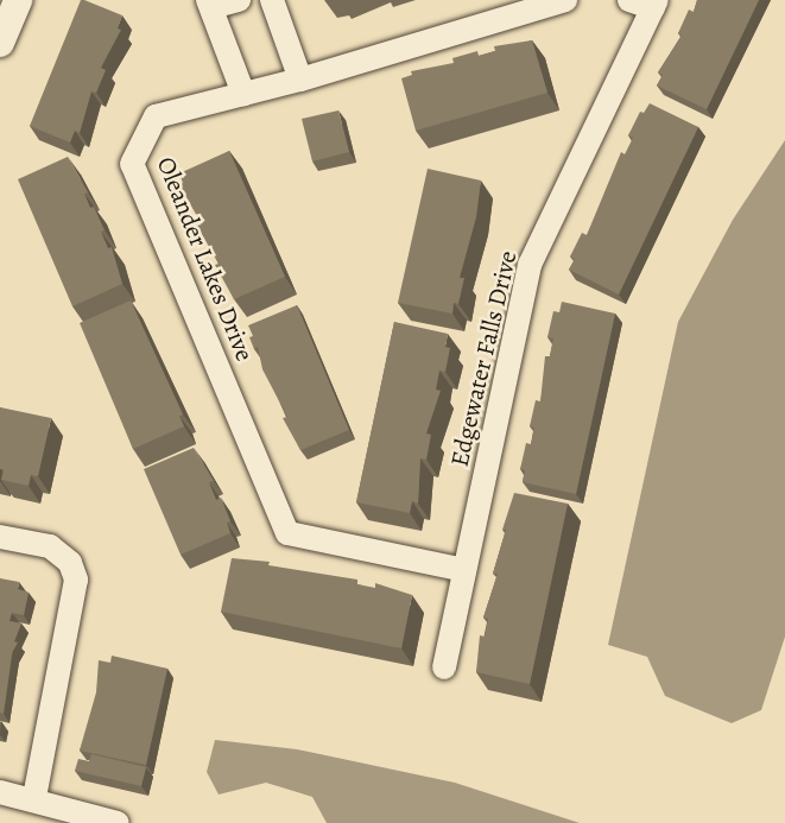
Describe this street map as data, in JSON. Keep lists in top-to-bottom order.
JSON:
{
  "streets": {
    "street": ["Oleander Lakes Drive", "Edgewater Falls Drive"]
  },
  "crossings": [
    ["Oleander Lakes Drive", "Edgewater Falls Drive"]
  ]
}
